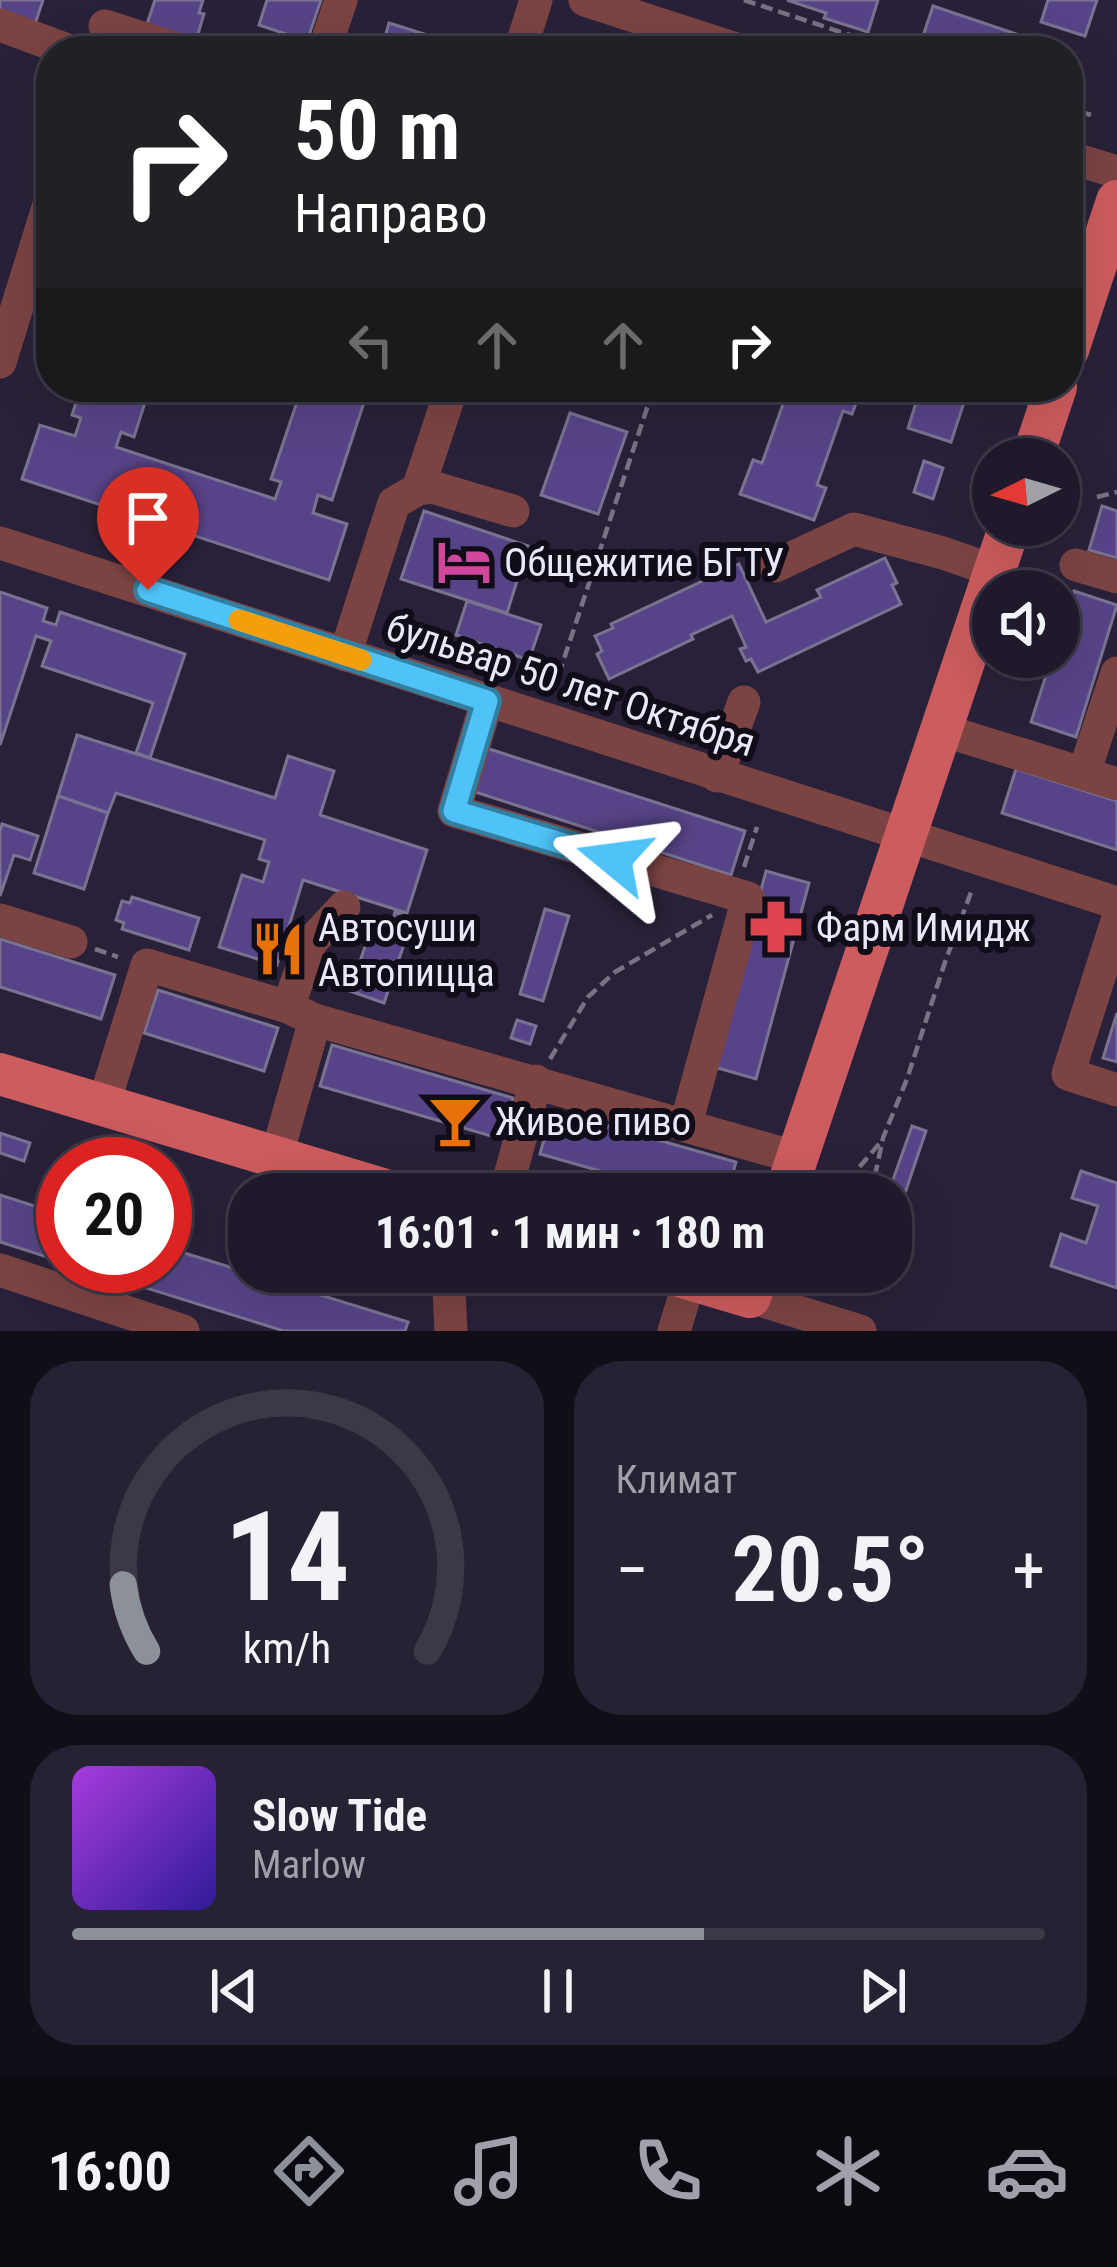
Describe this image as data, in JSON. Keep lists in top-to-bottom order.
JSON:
{
  "streets": {
    "street": ["бульвар 50 лет Октября"]
  },
  "places": {
    "hotel": ["Общежитие БГТУ"],
    "pharmacy": ["Фарм Имидж"],
    "restaurant": ["Автосуши Автопицца"],
    "bar": ["Живое пиво"]
  },
  "north": "left",
  "page": {
    "turn": ["50 m", "Направо"],
    "limit": "20",
    "trip": "16:01 · 1 мин · 180 m",
    "tile": "Климат",
    "heat": ["−", "20.5°", "+"],
    "song": ["Slow Tide", "Marlow"],
    "tabs": "16:00",
    "gauge": ["14", "km/h"]
  }
}
